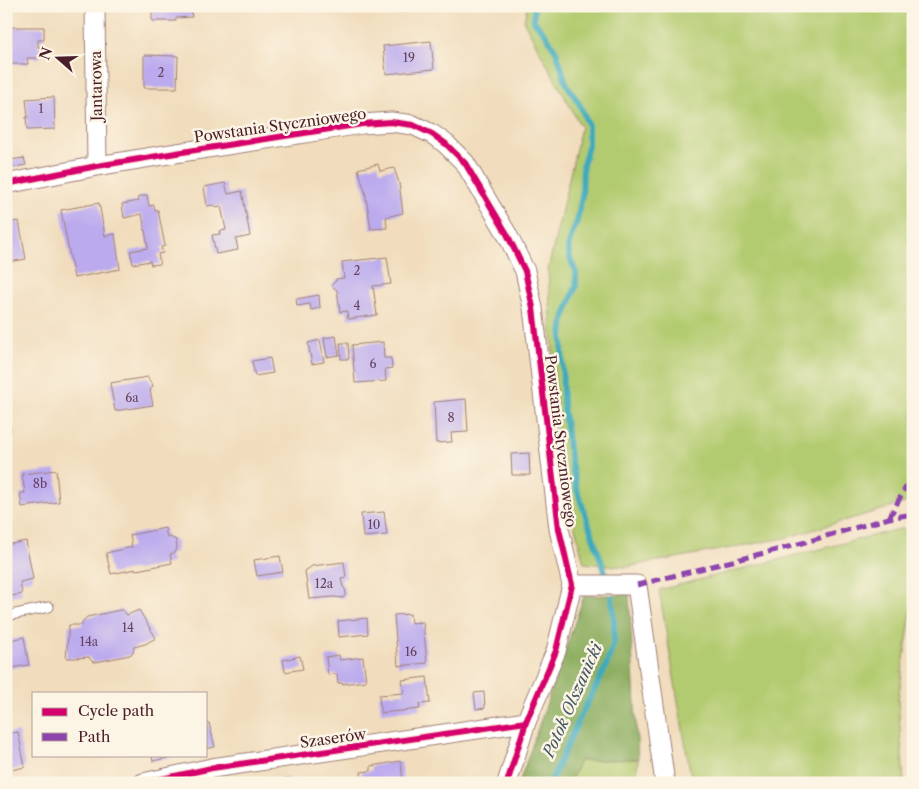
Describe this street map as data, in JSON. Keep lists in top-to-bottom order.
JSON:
{
  "streets": {
    "street": ["Jantarowa", "Powstania Styczniowego", "Szaserów"]
  },
  "crossings": [
    ["Jantarowa", "Powstania Styczniowego"]
  ],
  "water": ["Potok Olszanicki"],
  "house_numbers": [
    "19",
    "2",
    "1",
    "2",
    "4",
    "6",
    "6a",
    "8",
    "8b",
    "10",
    "12a",
    "14",
    "14a",
    "16"
  ],
  "legend": ["Cycle path", "Path"],
  "north": "left"
}
